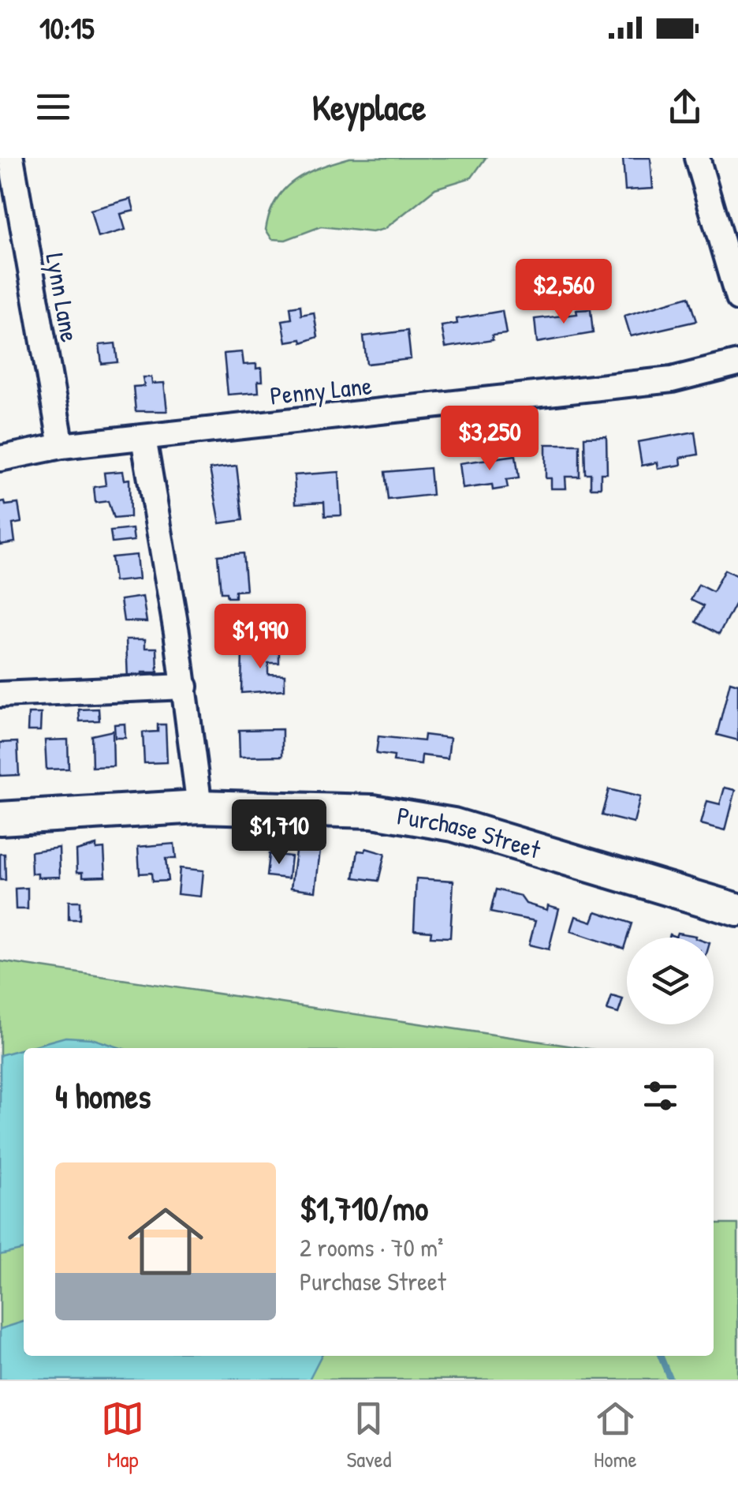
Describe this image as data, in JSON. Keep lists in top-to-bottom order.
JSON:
{
  "streets": {
    "main road": ["Purchase Street"],
    "street": ["Lynn Lane", "Penny Lane"]
  },
  "crossings": [
    ["Lynn Lane", "Penny Lane"]
  ],
  "page": {
    "status": "10:15",
    "header": "Keyplace",
    "price": [
      "$2,560",
      "$3,250",
      "$1,990",
      "$1,710"
    ],
    "heading": "4 homes",
    "list": [
      {
        "name": "$1,710/mo",
        "note": "2 rooms · 70 m² · Purchase Street"
      }
    ],
    "tabs": ["Map", "Saved", "Home"]
  }
}
